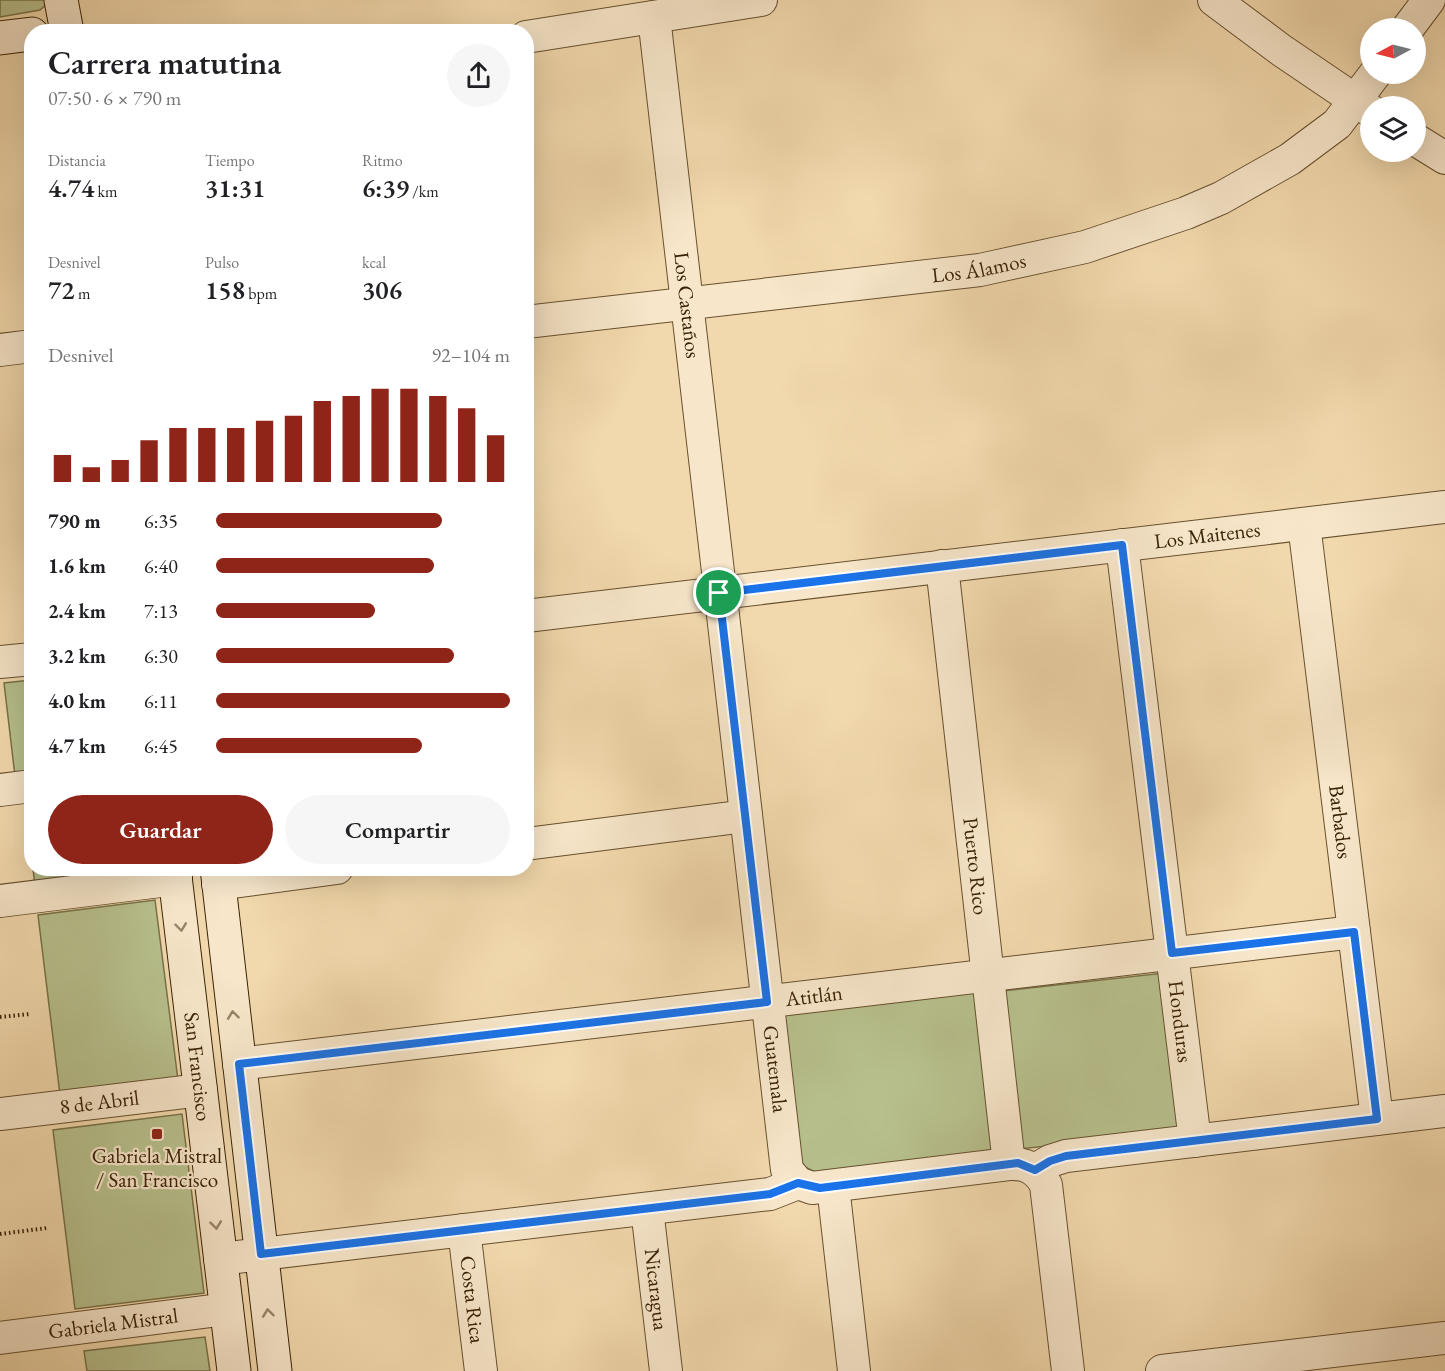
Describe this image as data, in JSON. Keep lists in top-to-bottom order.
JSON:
{
  "streets": {
    "main road": ["San Francisco"],
    "street": [
      "Los Álamos",
      "Los Castaños",
      "Los Maitenes",
      "Barbados",
      "Puerto Rico",
      "Atitlán",
      "Honduras",
      "Guatemala",
      "8 de Abril",
      "Nicaragua",
      "Costa Rica",
      "Gabriela Mistral"
    ]
  },
  "crossings": [
    ["Los Álamos", "Los Castaños"],
    ["Los Castaños", "Los Maitenes"],
    ["Los Castaños", "Guatemala"],
    ["Los Maitenes", "Barbados"],
    ["Los Maitenes", "Puerto Rico"],
    ["Los Maitenes", "Honduras"],
    ["Los Maitenes", "Guatemala"],
    ["Barbados", "Atitlán"],
    ["Puerto Rico", "Atitlán"],
    ["Atitlán", "Honduras"],
    ["Atitlán", "San Francisco"],
    ["Atitlán", "Guatemala"],
    ["San Francisco", "8 de Abril"],
    ["San Francisco", "Gabriela Mistral"]
  ],
  "places": {
    "transit": ["Gabriela Mistral / San Francisco"]
  },
  "north": "left",
  "page": {
    "heading": ["Carrera matutina", "07:50 · 6 × 790 m"],
    "stats": [
      ["Distancia", "4.74 km"],
      ["Tiempo", "31:31"],
      ["Ritmo", "6:39 /km"],
      ["Desnivel", "72 m"],
      ["Pulso", "158 bpm"],
      ["kcal", "306"]
    ],
    "chart": ["Desnivel", "92–104 m"],
    "list": [
      {
        "name": "790 m",
        "note": "6:35"
      },
      {
        "name": "1.6 km",
        "note": "6:40"
      },
      {
        "name": "2.4 km",
        "note": "7:13"
      },
      {
        "name": "3.2 km",
        "note": "6:30"
      },
      {
        "name": "4.0 km",
        "note": "6:11"
      },
      {
        "name": "4.7 km",
        "note": "6:45"
      }
    ],
    "buttons": ["Guardar", "Compartir"]
  }
}
